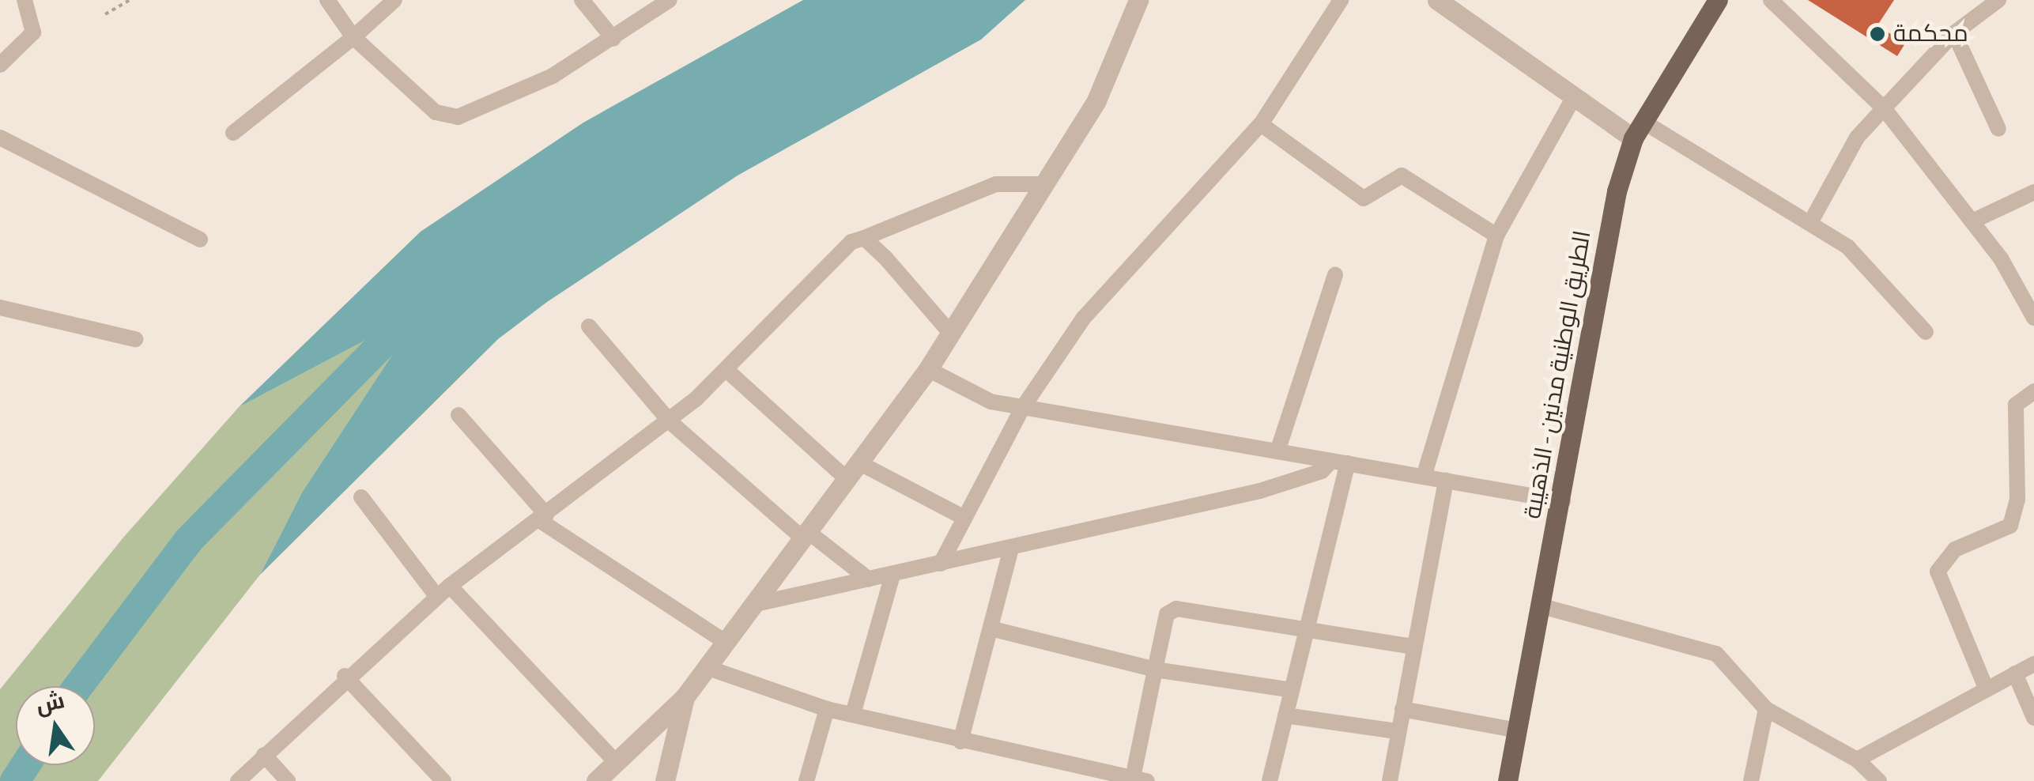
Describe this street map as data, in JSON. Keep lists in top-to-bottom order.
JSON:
{
  "streets": {
    "main road": ["الطريق الوطنية مدنين - الذهيبة"]
  },
  "places": ["محكمة"],
  "north": "top"
}
